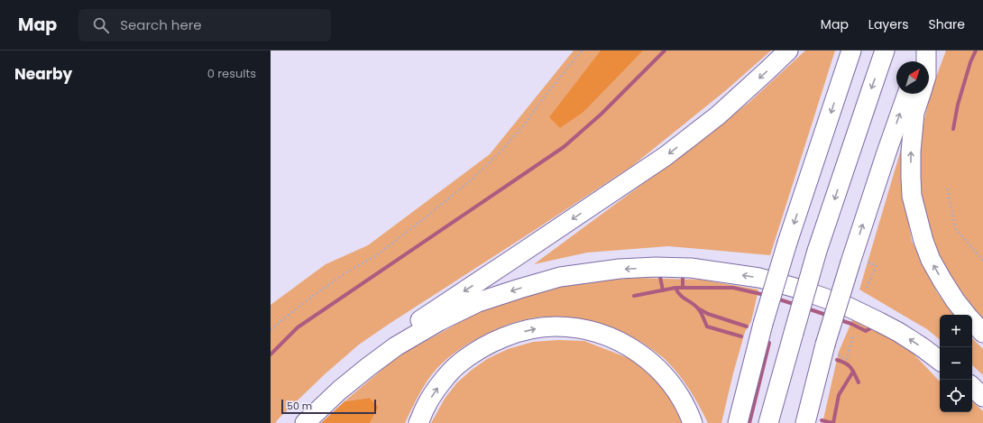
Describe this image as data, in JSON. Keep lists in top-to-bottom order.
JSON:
{
  "scale_bar": "50 m",
  "north": "top right",
  "page": {
    "header": "Map",
    "search": "Search here",
    "nav": ["Map", "Layers", "Share"],
    "heading": ["Nearby", "0 results"],
    "map_buttons": ["+", "−"],
    "scale": "50 m"
  }
}
